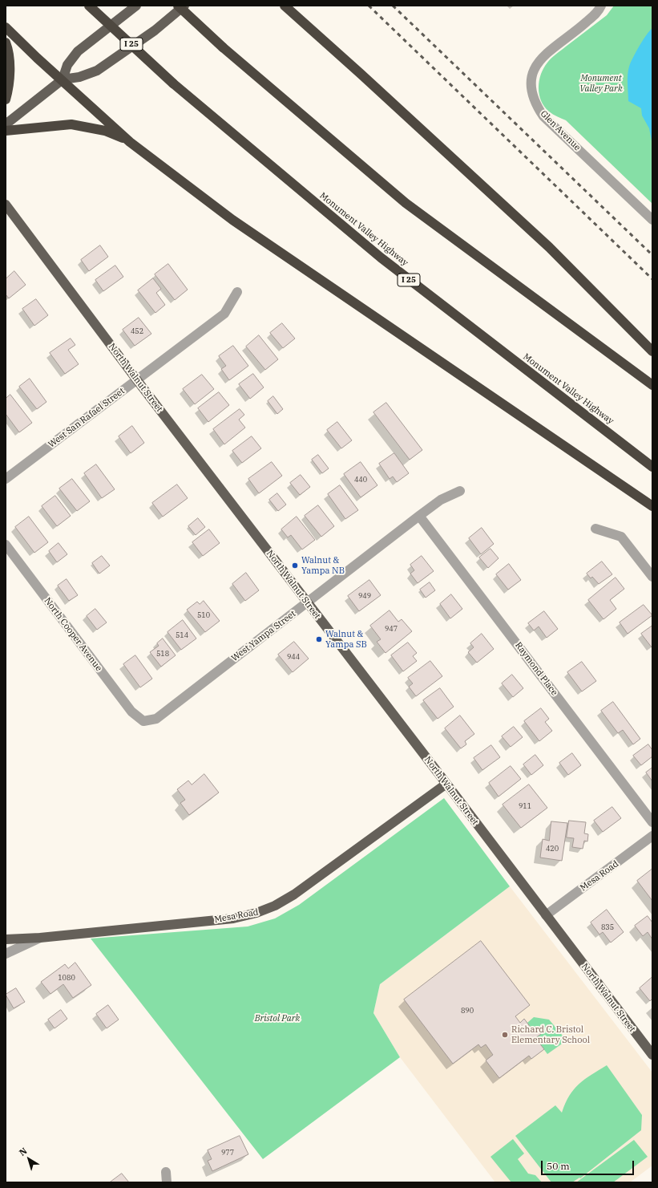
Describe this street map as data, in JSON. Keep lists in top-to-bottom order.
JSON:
{
  "streets": {
    "highway": ["I 25", "Monument Valley Highway"],
    "main road": ["North Walnut Street", "Mesa Road"],
    "street": [
      "Glen Avenue",
      "West San Rafael Street",
      "North Cooper Avenue",
      "West Yampa Street",
      "Raymond Place"
    ]
  },
  "crossings": [
    ["North Walnut Street", "West San Rafael Street"],
    ["North Walnut Street", "West Yampa Street"],
    ["North Walnut Street", "Mesa Road"],
    ["North Cooper Avenue", "West Yampa Street"],
    ["West Yampa Street", "Raymond Place"]
  ],
  "parks": ["Monument Valley Park", "Bristol Park"],
  "places": ["Walnut & Yampa NB", "Walnut & Yampa SB", "Richard C. Bristol Elementary School"],
  "house_numbers": [
    "452",
    "440",
    "949",
    "510",
    "947",
    "514",
    "518",
    "944",
    "911",
    "420",
    "835",
    "1080",
    "890",
    "977"
  ],
  "scale_bar": "50 m",
  "north": "top left"
}
